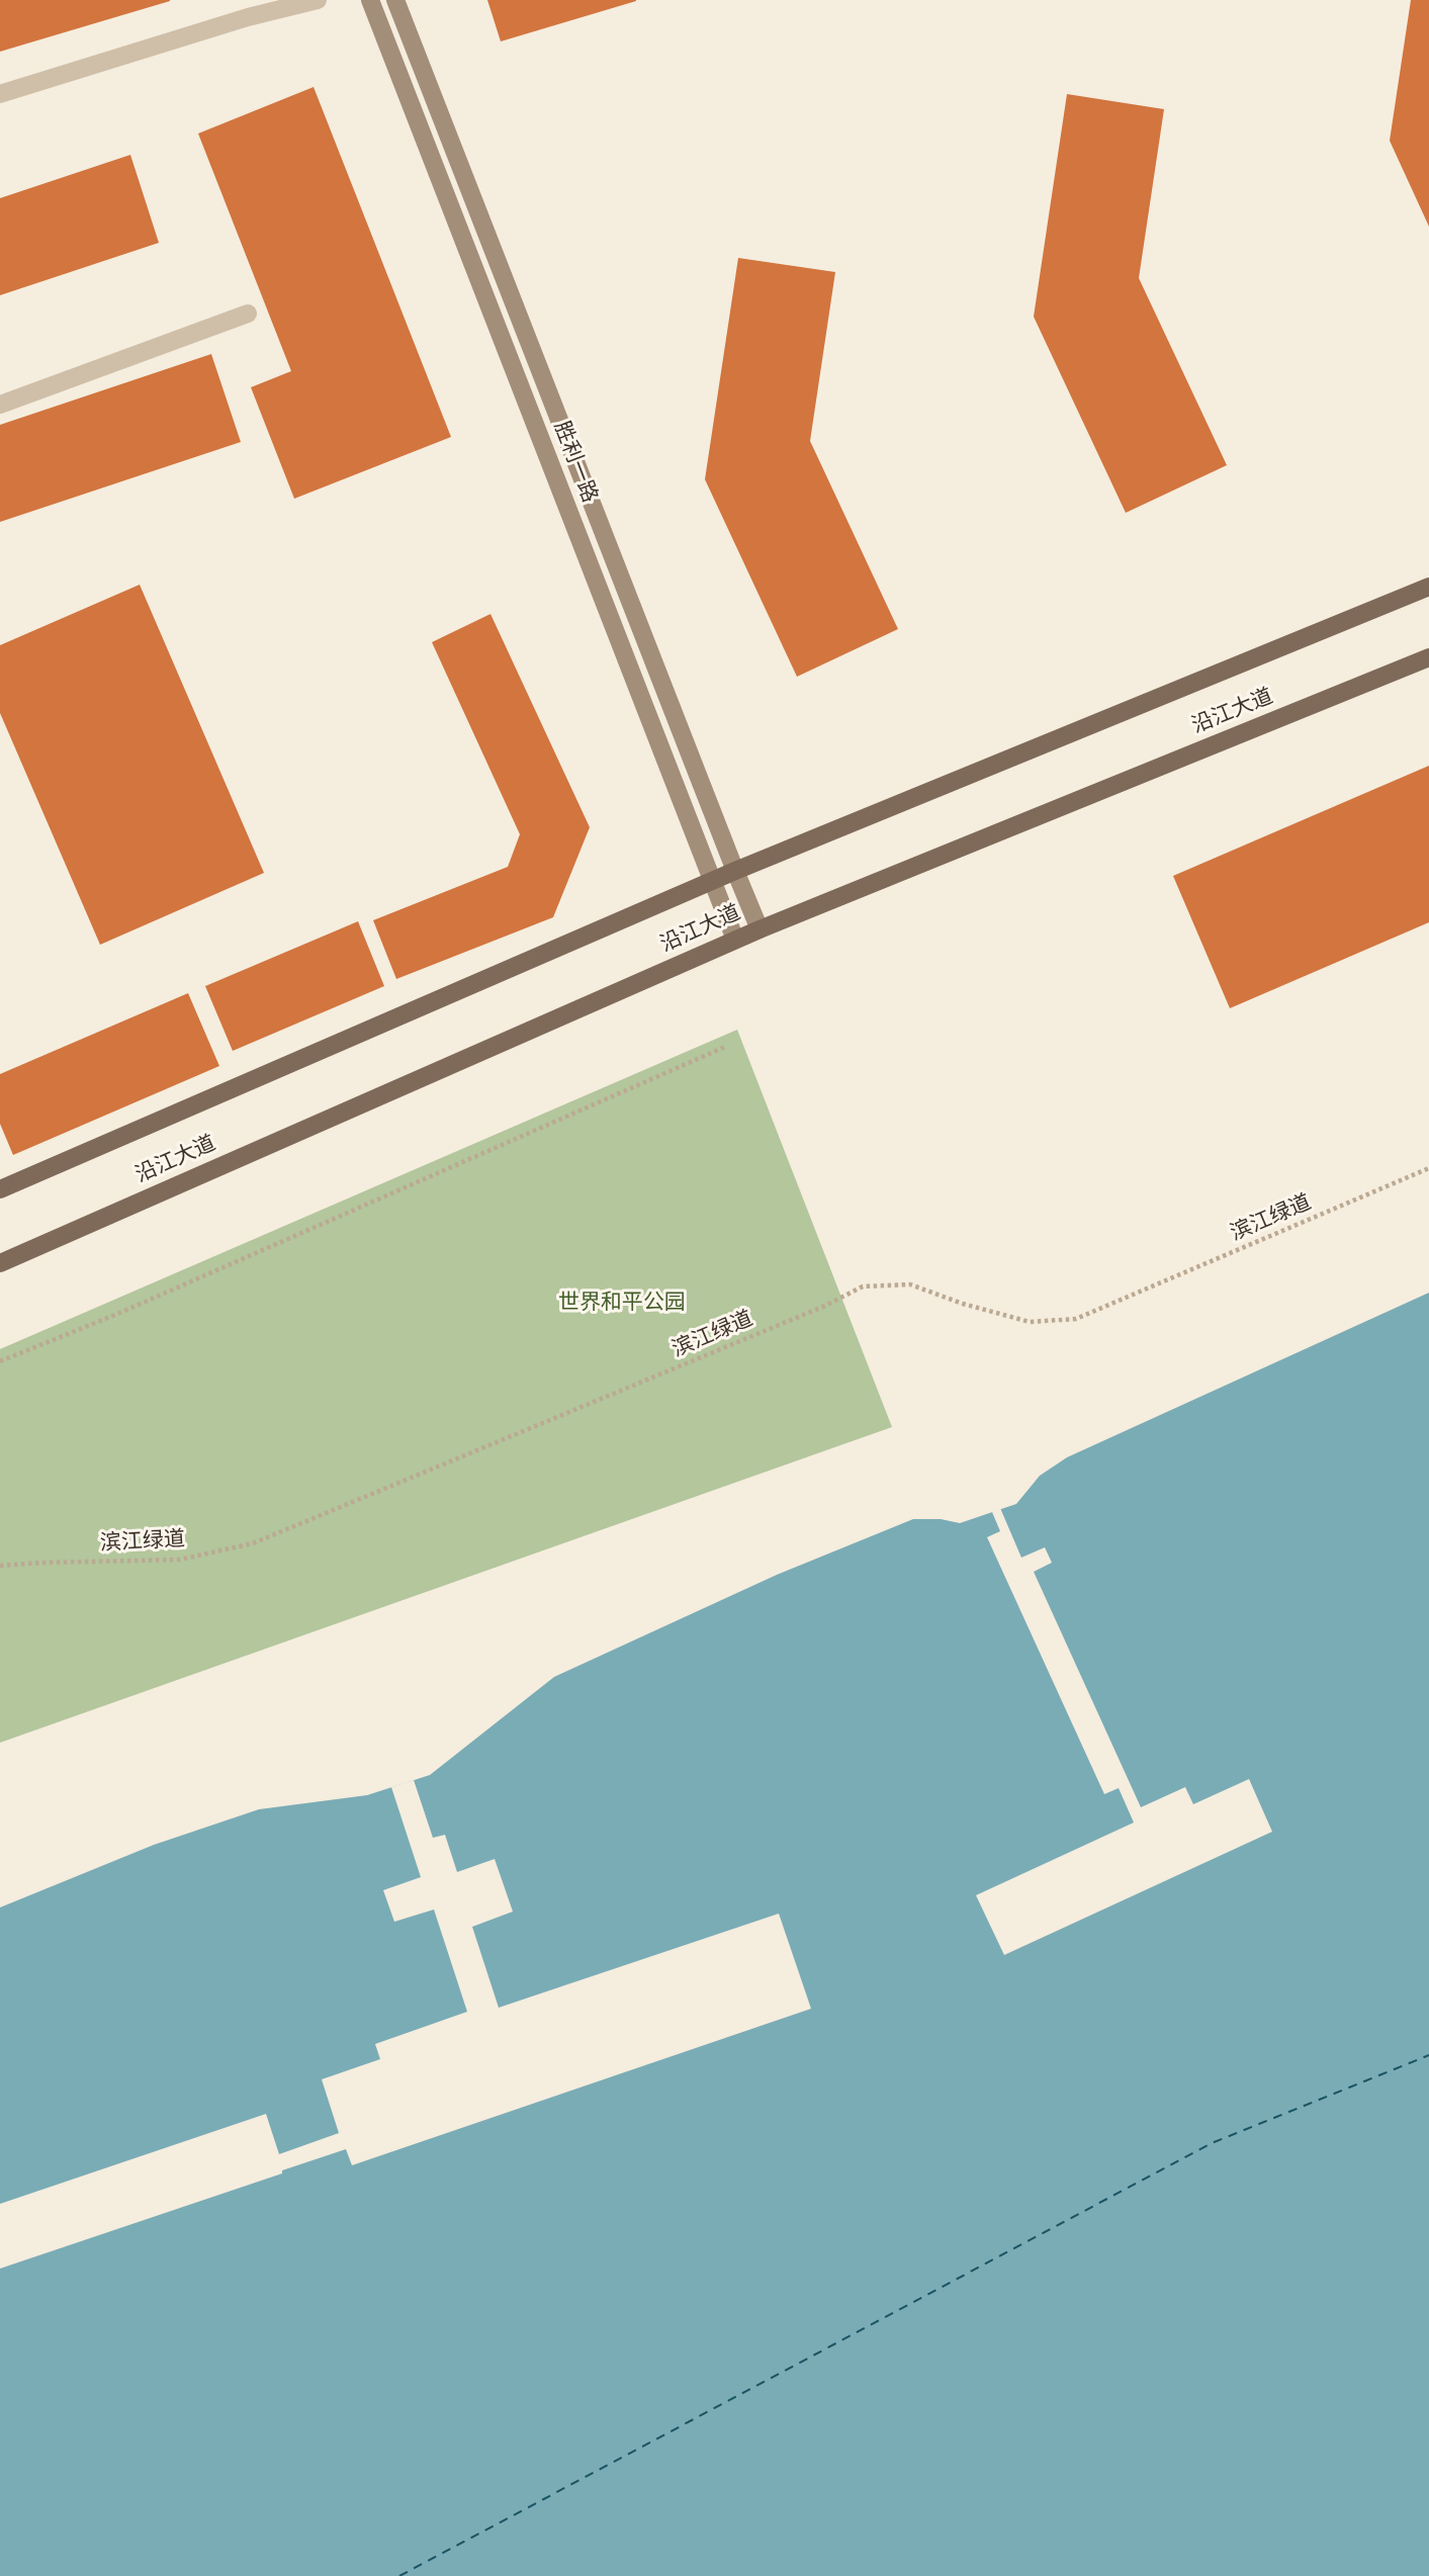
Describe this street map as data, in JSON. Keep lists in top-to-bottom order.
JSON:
{
  "streets": {
    "main road": ["沿江大道"],
    "street": ["胜利一路"],
    "path": ["滨江绿道"]
  },
  "crossings": [
    ["胜利一路", "沿江大道"]
  ],
  "parks": ["世界和平公园"]
}
